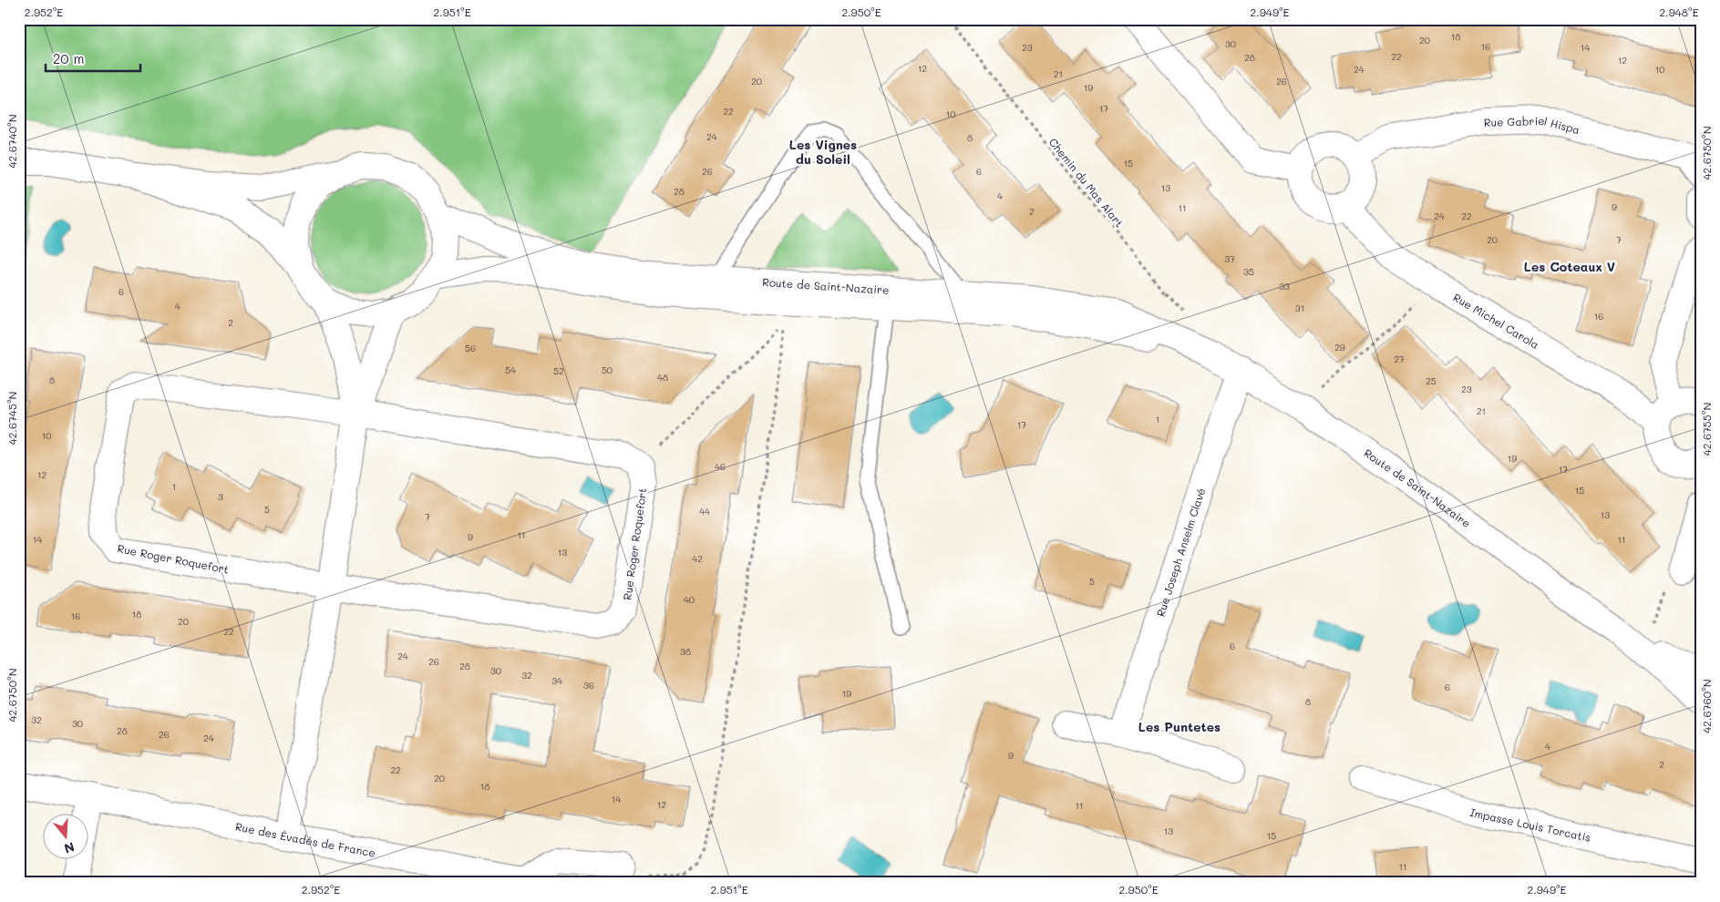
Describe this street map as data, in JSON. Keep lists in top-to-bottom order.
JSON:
{
  "streets": {
    "street": [
      "Rue Gabriel Hispa",
      "Route de Saint-Nazaire",
      "Rue Michel Carola",
      "Rue Roger Roquefort",
      "Rue Joseph Anselm Clavé",
      "Impasse Louis Torcatis",
      "Rue des Évadés de France"
    ],
    "path": ["Chemin du Mas Alart"]
  },
  "crossings": [
    ["Rue Gabriel Hispa", "Rue Michel Carola"],
    ["Route de Saint-Nazaire", "Rue Joseph Anselm Clavé"]
  ],
  "districts": ["Les Vignes du Soleil", "Les Coteaux V", "Les Puntetes"],
  "house_numbers": [
    "18",
    "20",
    "30",
    "16",
    "23",
    "14",
    "22",
    "28",
    "12",
    "12",
    "24",
    "10",
    "21",
    "20",
    "26",
    "19",
    "17",
    "22",
    "10",
    "24",
    "8",
    "15",
    "26",
    "6",
    "13",
    "28",
    "4",
    "9",
    "11",
    "2",
    "24",
    "22",
    "20",
    "7",
    "37",
    "35",
    "33",
    "6",
    "4",
    "31",
    "16",
    "2",
    "29",
    "56",
    "27",
    "54",
    "50",
    "52",
    "48",
    "8",
    "25",
    "23",
    "21",
    "1",
    "17",
    "10",
    "19",
    "46",
    "17",
    "12",
    "1",
    "15",
    "3",
    "5",
    "44",
    "13",
    "7",
    "11",
    "9",
    "14",
    "11",
    "13",
    "42",
    "5",
    "40",
    "18",
    "16",
    "20",
    "22",
    "6",
    "38",
    "24",
    "26",
    "28",
    "30",
    "32",
    "34",
    "36",
    "6",
    "19",
    "8",
    "32",
    "30",
    "28",
    "26",
    "24",
    "4",
    "9",
    "2",
    "22",
    "20",
    "18",
    "14",
    "12",
    "11",
    "13",
    "15",
    "11"
  ],
  "scale_bar": "20 m",
  "north": "bottom",
  "coordinates": [
    "2.952°E",
    "2.951°E",
    "2.950°E",
    "2.949°E",
    "2.948°E",
    "42.6740°N",
    "42.6750°N",
    "42.6745°N",
    "42.6755°N",
    "42.6760°N"
  ]
}
